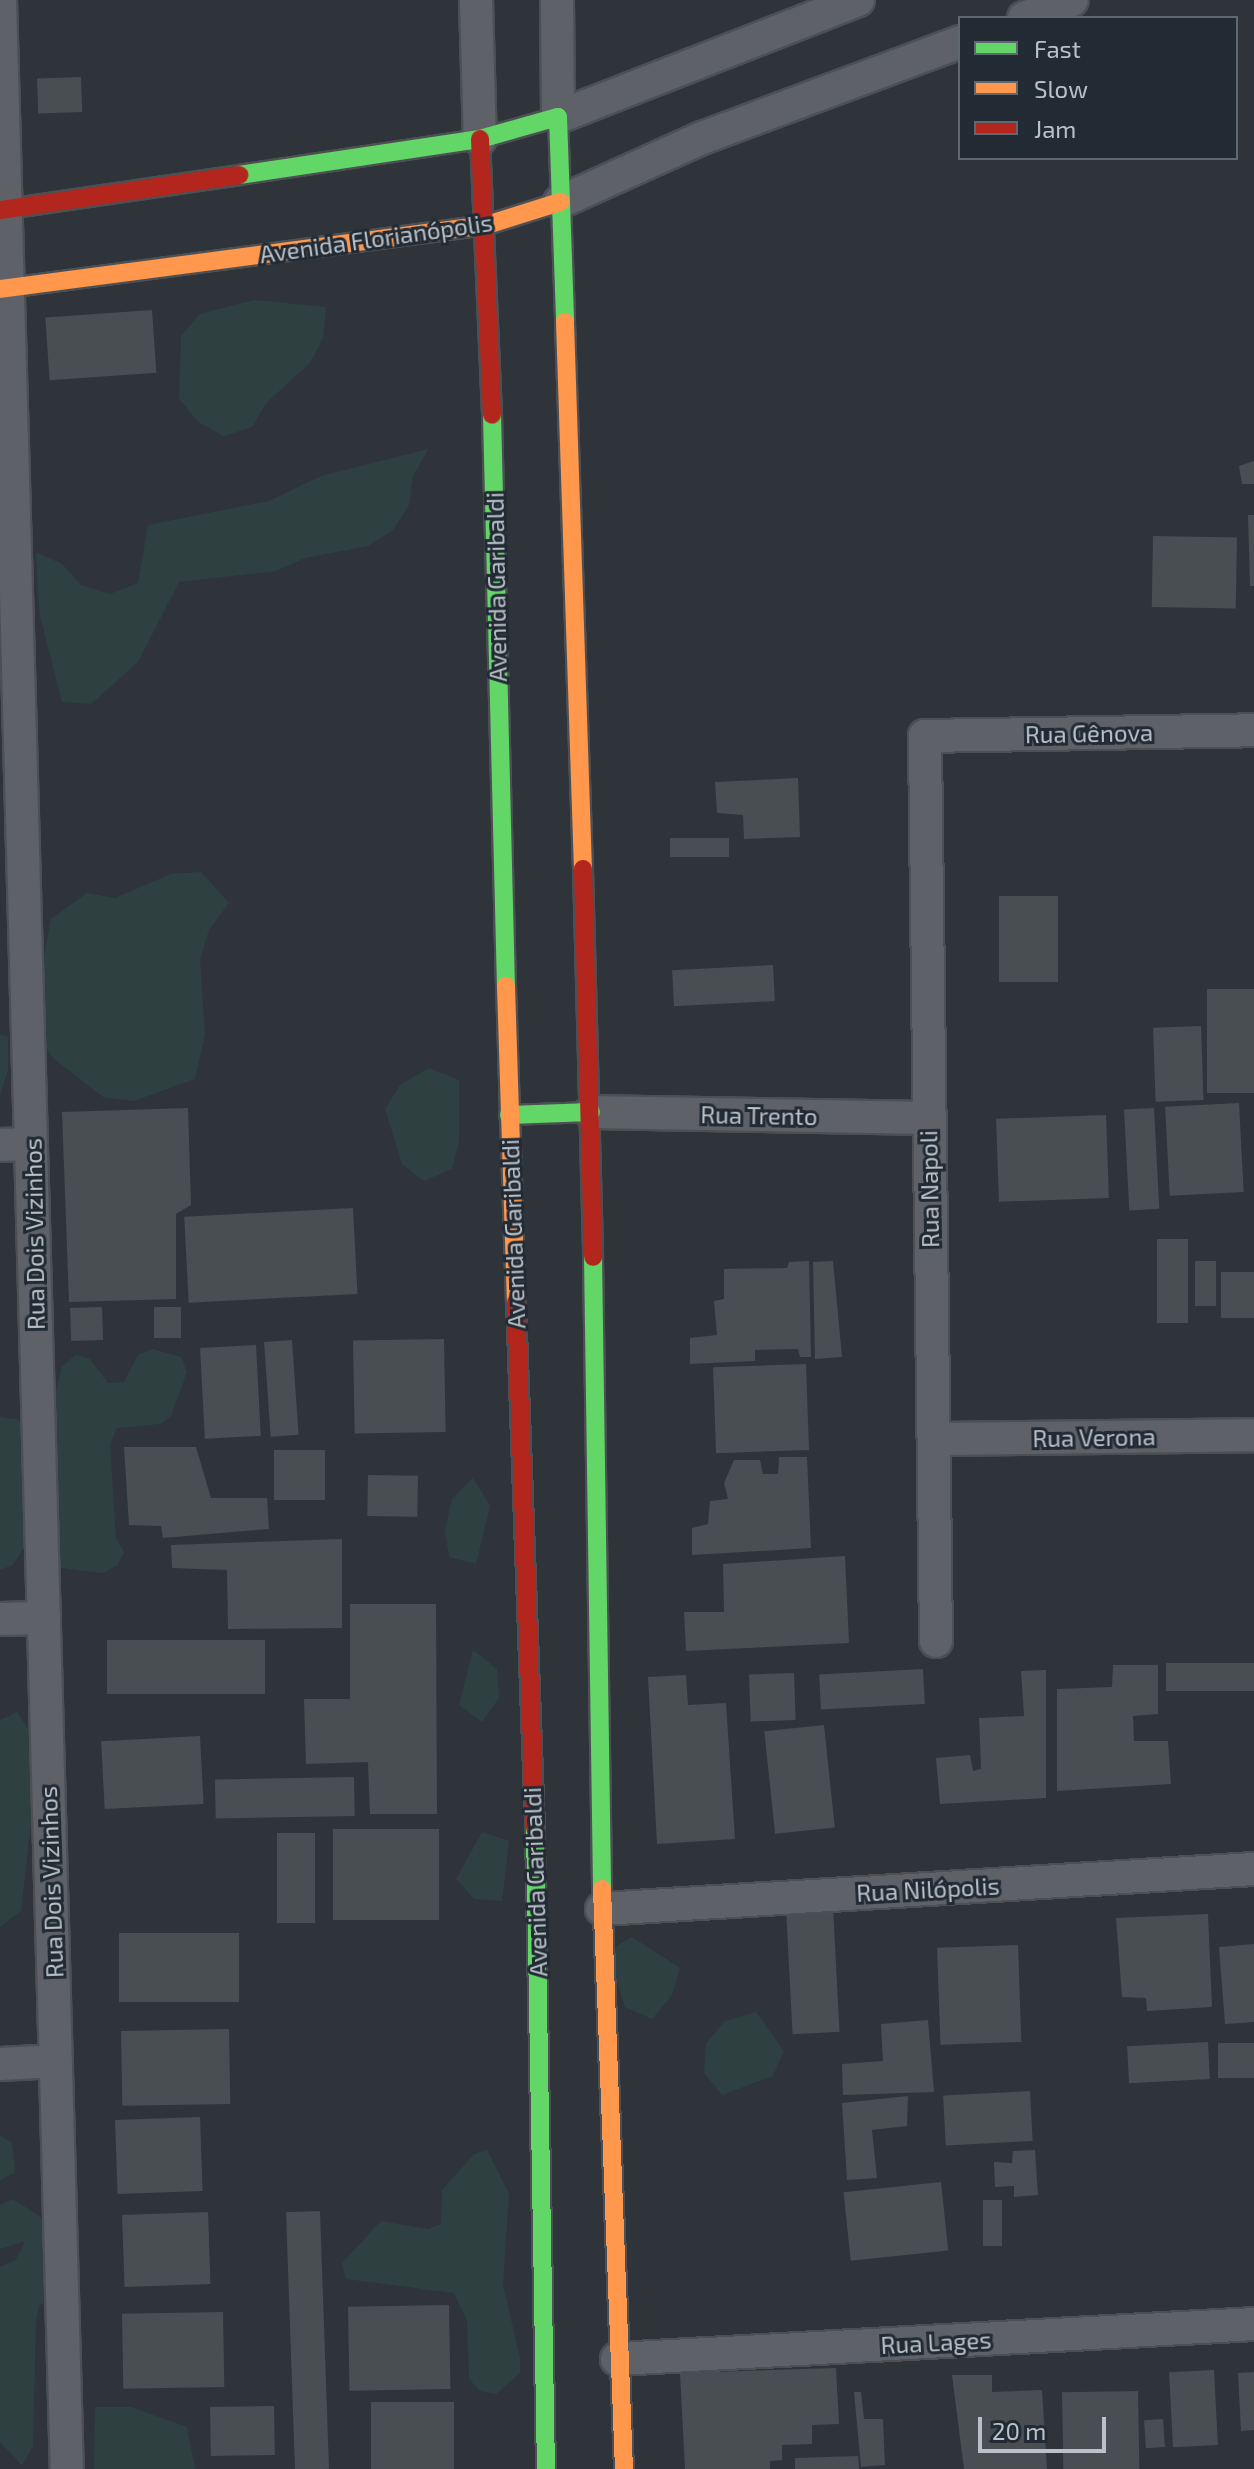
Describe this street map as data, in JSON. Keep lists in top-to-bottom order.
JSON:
{
  "streets": {
    "street": [
      "Avenida Florianópolis",
      "Avenida Garibaldi",
      "Rua Gênova",
      "Rua Trento",
      "Rua Napoli",
      "Rua Dois Vizinhos",
      "Rua Verona",
      "Rua Nilópolis",
      "Rua Lages"
    ]
  },
  "crossings": [
    ["Avenida Florianópolis", "Avenida Garibaldi"],
    ["Avenida Florianópolis", "Rua Dois Vizinhos"],
    ["Rua Gênova", "Rua Napoli"],
    ["Rua Trento", "Rua Napoli"],
    ["Rua Napoli", "Rua Verona"]
  ],
  "legend": ["Fast", "Slow", "Jam"],
  "scale_bar": "20 m"
}
